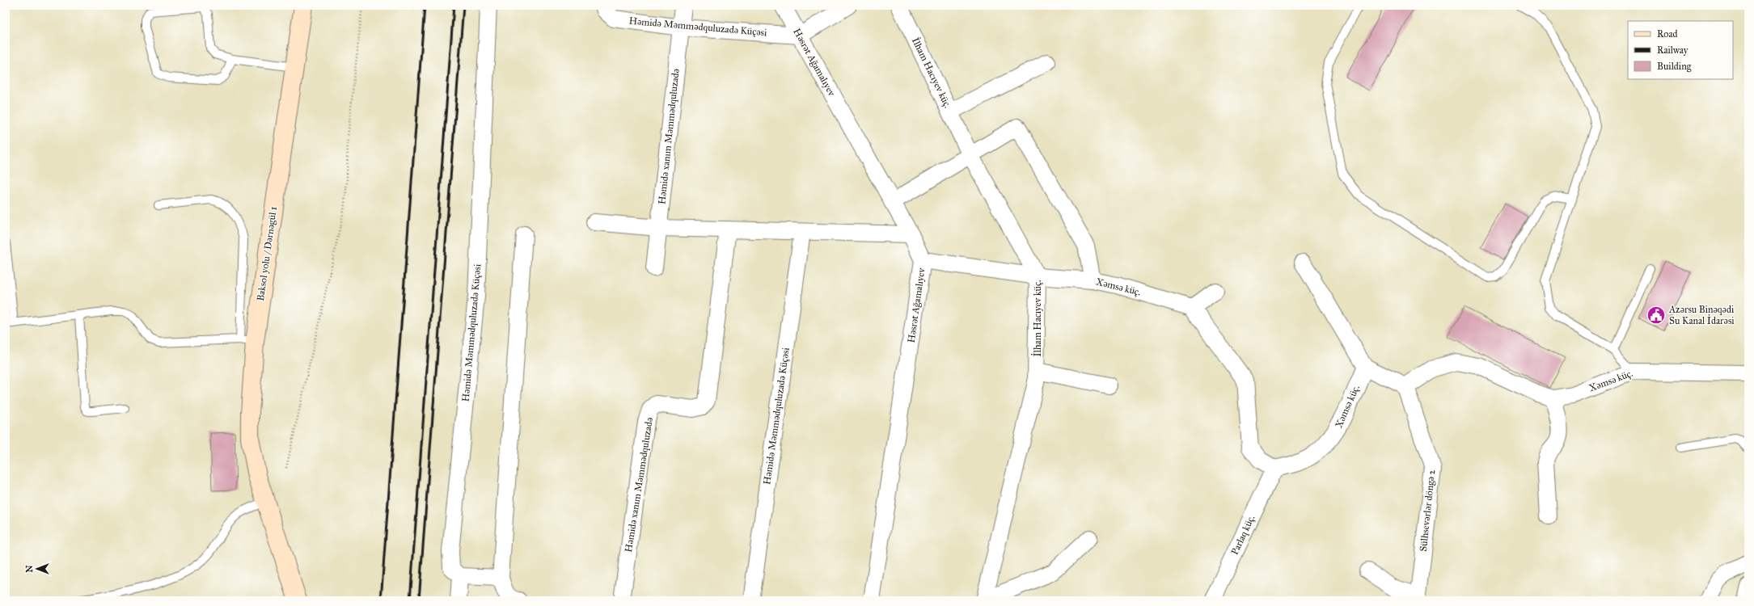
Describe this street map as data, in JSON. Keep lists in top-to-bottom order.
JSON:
{
  "streets": {
    "main road": ["Baksol yolu / Dərnəgül 1"],
    "street": [
      "Həmidə Məmmədquluzadə Küçəsi",
      "Həsrət Ağamalıyev",
      "İlham Hacıyev küç.",
      "Həmidə xanım Məmmədquluzadə",
      "Xəmsə küç.",
      "Sülhsevərlər döngə 2",
      "Parlaq küç."
    ]
  },
  "crossings": [
    ["Həmidə Məmmədquluzadə Küçəsi", "Həsrət Ağamalıyev"],
    ["Həmidə Məmmədquluzadə Küçəsi", "Həmidə xanım Məmmədquluzadə"],
    ["Həsrət Ağamalıyev", "Xəmsə küç."],
    ["İlham Hacıyev küç.", "Xəmsə küç."],
    ["Xəmsə küç.", "Sülhsevərlər döngə 2"],
    ["Xəmsə küç.", "Parlaq küç."]
  ],
  "places": {
    "public building": ["Azərsu Binəqədi Su Kanal İdarəsi"]
  },
  "legend": ["Road", "Railway", "Building"],
  "north": "left"
}
